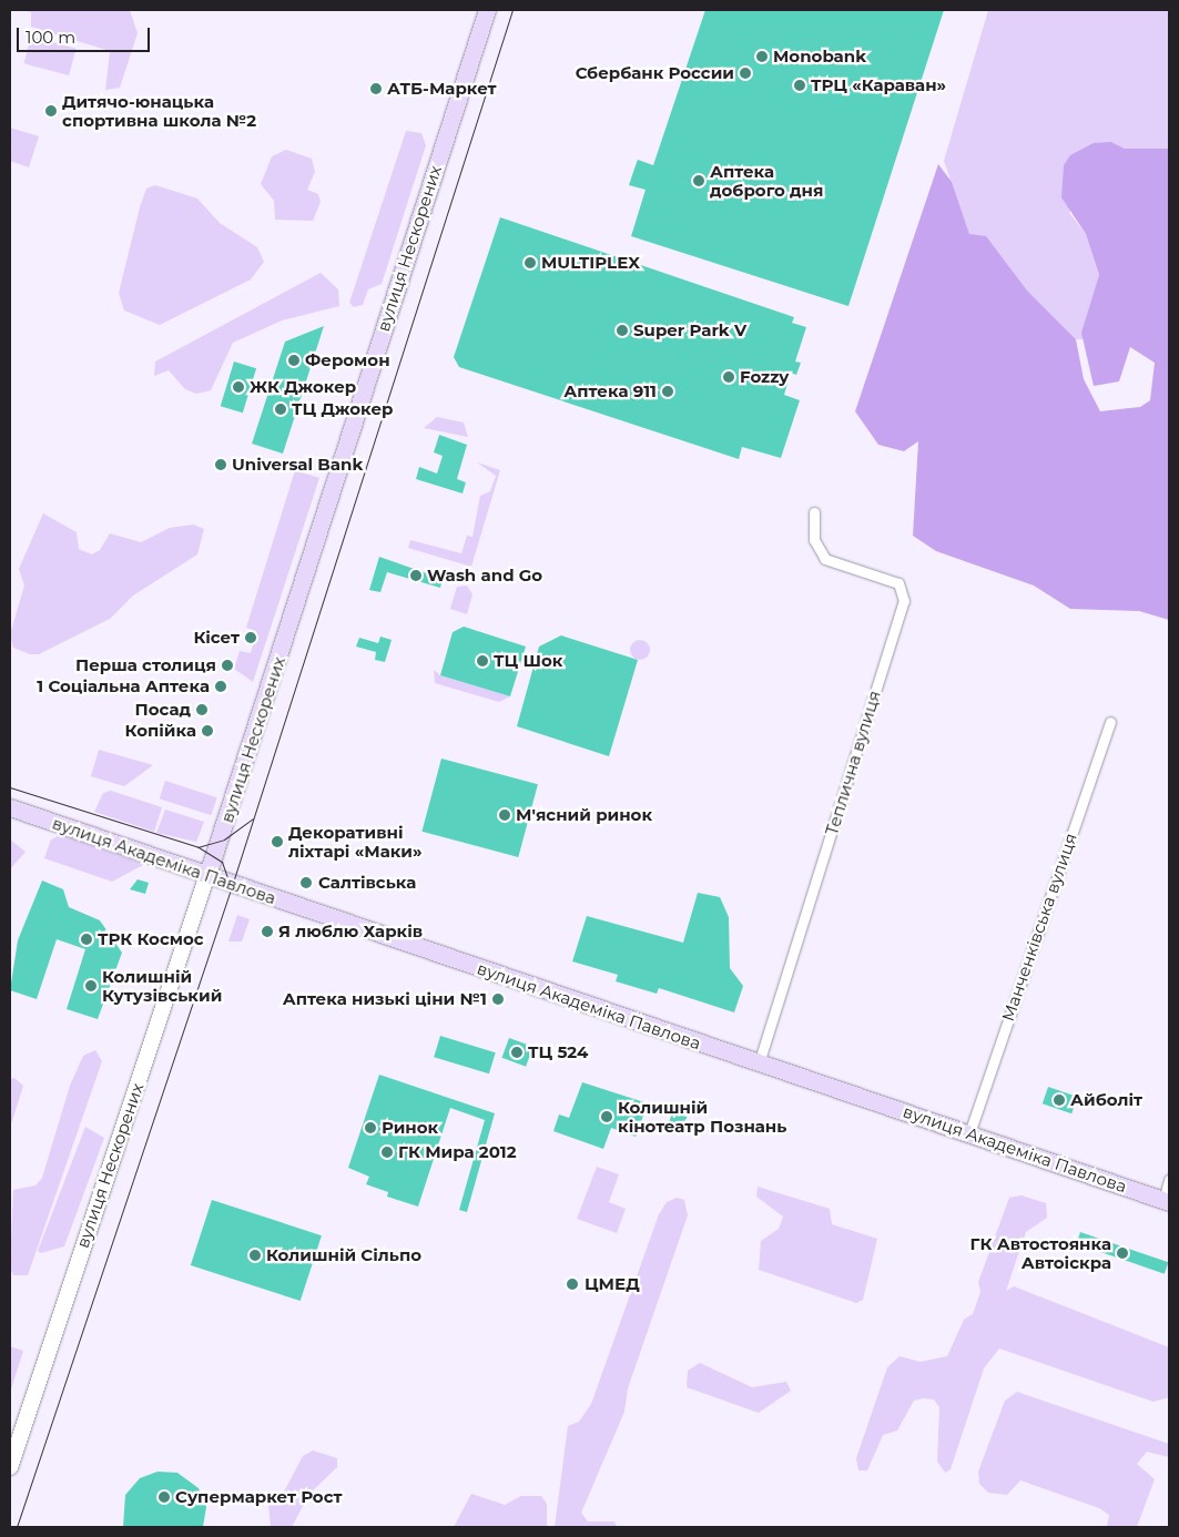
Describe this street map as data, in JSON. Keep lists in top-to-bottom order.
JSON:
{
  "streets": {
    "main road": ["вулиця Нескорених", "вулиця Академіка Павлова"],
    "street": ["Теплична вулиця", "Манченківська вулиця"]
  },
  "crossings": [
    ["вулиця Нескорених", "вулиця Академіка Павлова"],
    ["Теплична вулиця", "вулиця Академіка Павлова"],
    ["вулиця Академіка Павлова", "Манченківська вулиця"]
  ],
  "places": [
    "Monobank",
    "Сбербанк России",
    "ТРЦ «Караван»",
    "АТБ-Маркет",
    "Дитячо-юнацька спортивна школа №2",
    "Аптека доброго дня",
    "MULTIPLEX",
    "Super Park V",
    "Феромон",
    "Fozzy",
    "ЖК Джокер",
    "Аптека 911",
    "ТЦ Джокер",
    "Universal Bank",
    "Wash and Go",
    "Кісет",
    "ТЦ Шок",
    "Перша столиця",
    "1 Соціальна Аптека",
    "Посад",
    "Копійка",
    "М'ясний ринок",
    "Декоративні ліхтарі «Маки»",
    "Салтівська",
    "Я люблю Харків",
    "ТРК Космос",
    "Колишній Кутузівський",
    "Аптека низькі ціни №1",
    "ТЦ 524",
    "Айболіт",
    "Колишній кінотеатр Познань",
    "Ринок",
    "ГК Мира 2012",
    "ГК Автостоянка Автоіскра",
    "Колишній Сільпо",
    "ЦМЕД",
    "Супермаркет Рост"
  ],
  "scale_bar": "100 m"
}
